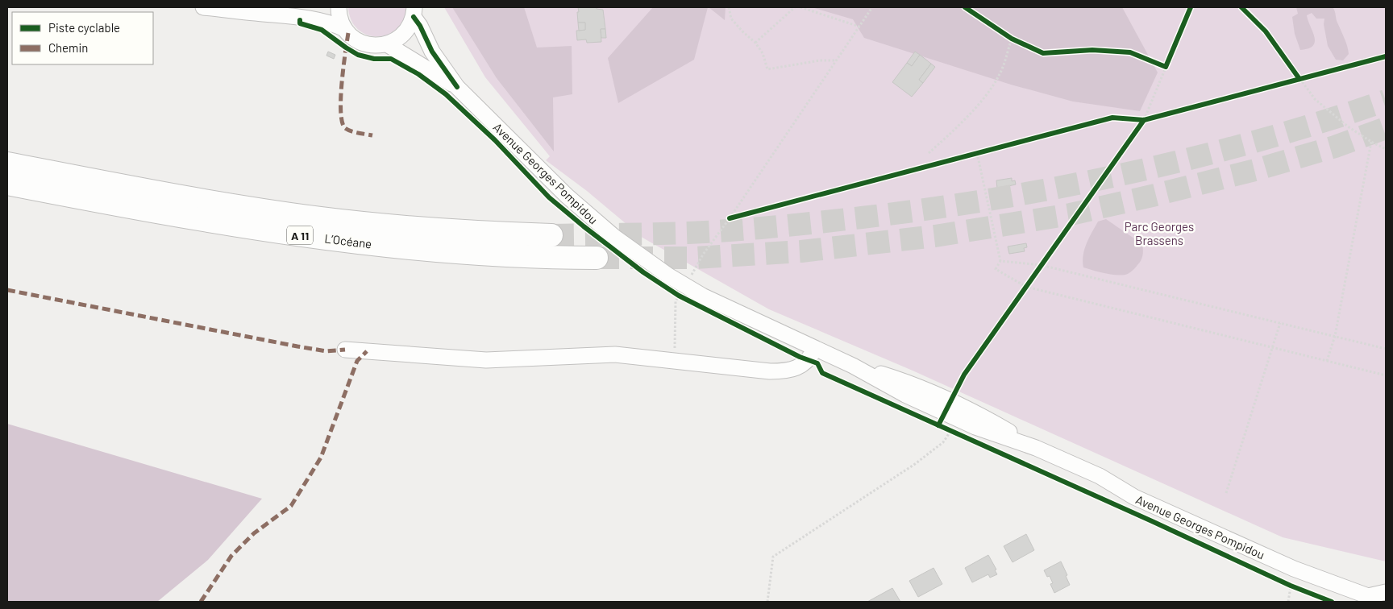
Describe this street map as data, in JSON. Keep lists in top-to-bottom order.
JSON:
{
  "streets": {
    "highway": ["A 11", "L’Océane"],
    "street": ["Avenue Georges Pompidou"]
  },
  "parks": ["Parc Georges Brassens"],
  "legend": ["Piste cyclable", "Chemin"]
}
